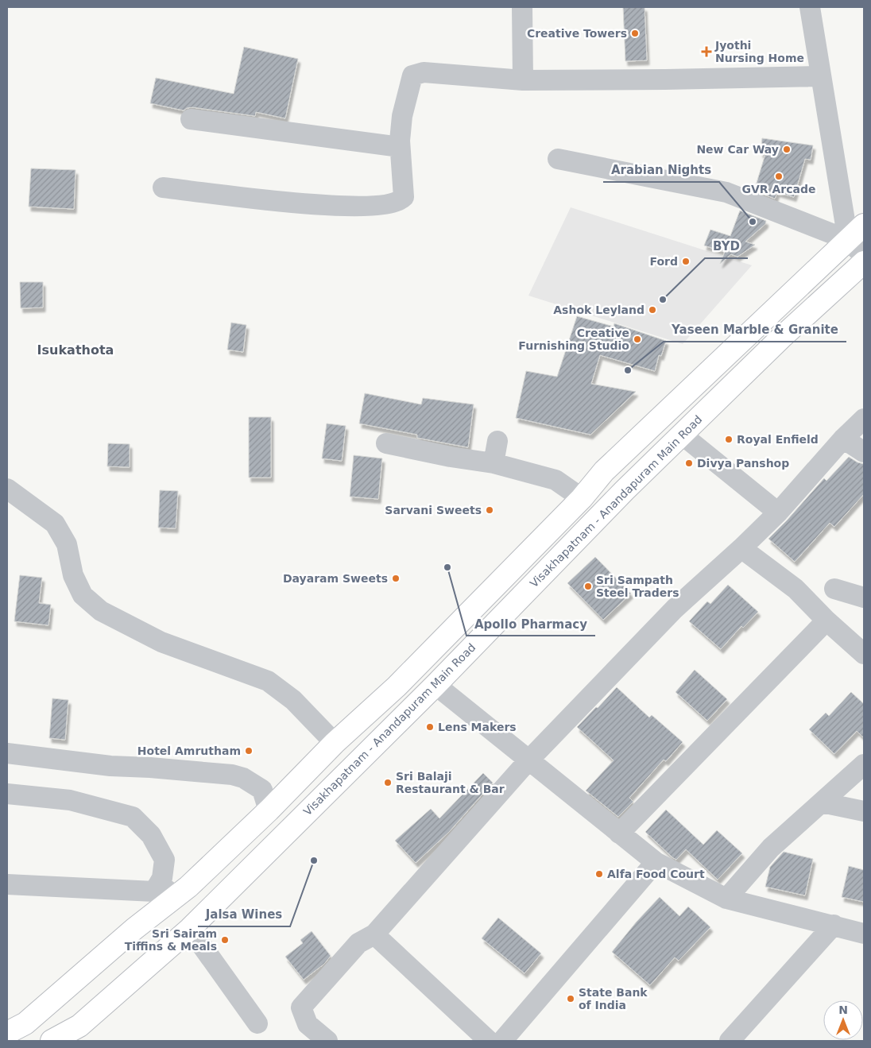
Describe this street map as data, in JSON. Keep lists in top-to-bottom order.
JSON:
{
  "streets": {
    "main road": ["Visakhapatnam - Anandapuram Main Road"]
  },
  "districts": ["Isukathota"],
  "places": {
    "other": [
      "Creative Towers",
      "New Car Way",
      "GVR Arcade",
      "Arabian Nights",
      "Ford",
      "BYD",
      "Ashok Leyland",
      "Creative Furnishing Studio",
      "Yaseen Marble & Granite",
      "Royal Enfield",
      "Divya Panshop",
      "Sarvani Sweets",
      "Apollo Pharmacy",
      "Dayaram Sweets",
      "Sri Sampath Steel Traders",
      "Lens Makers",
      "Hotel Amrutham",
      "Sri Balaji Restaurant & Bar",
      "Jalsa Wines",
      "Alfa Food Court",
      "Sri Sairam Tiffins & Meals",
      "State Bank of India"
    ],
    "health": ["Jyothi Nursing Home"]
  },
  "north": "top"
}
